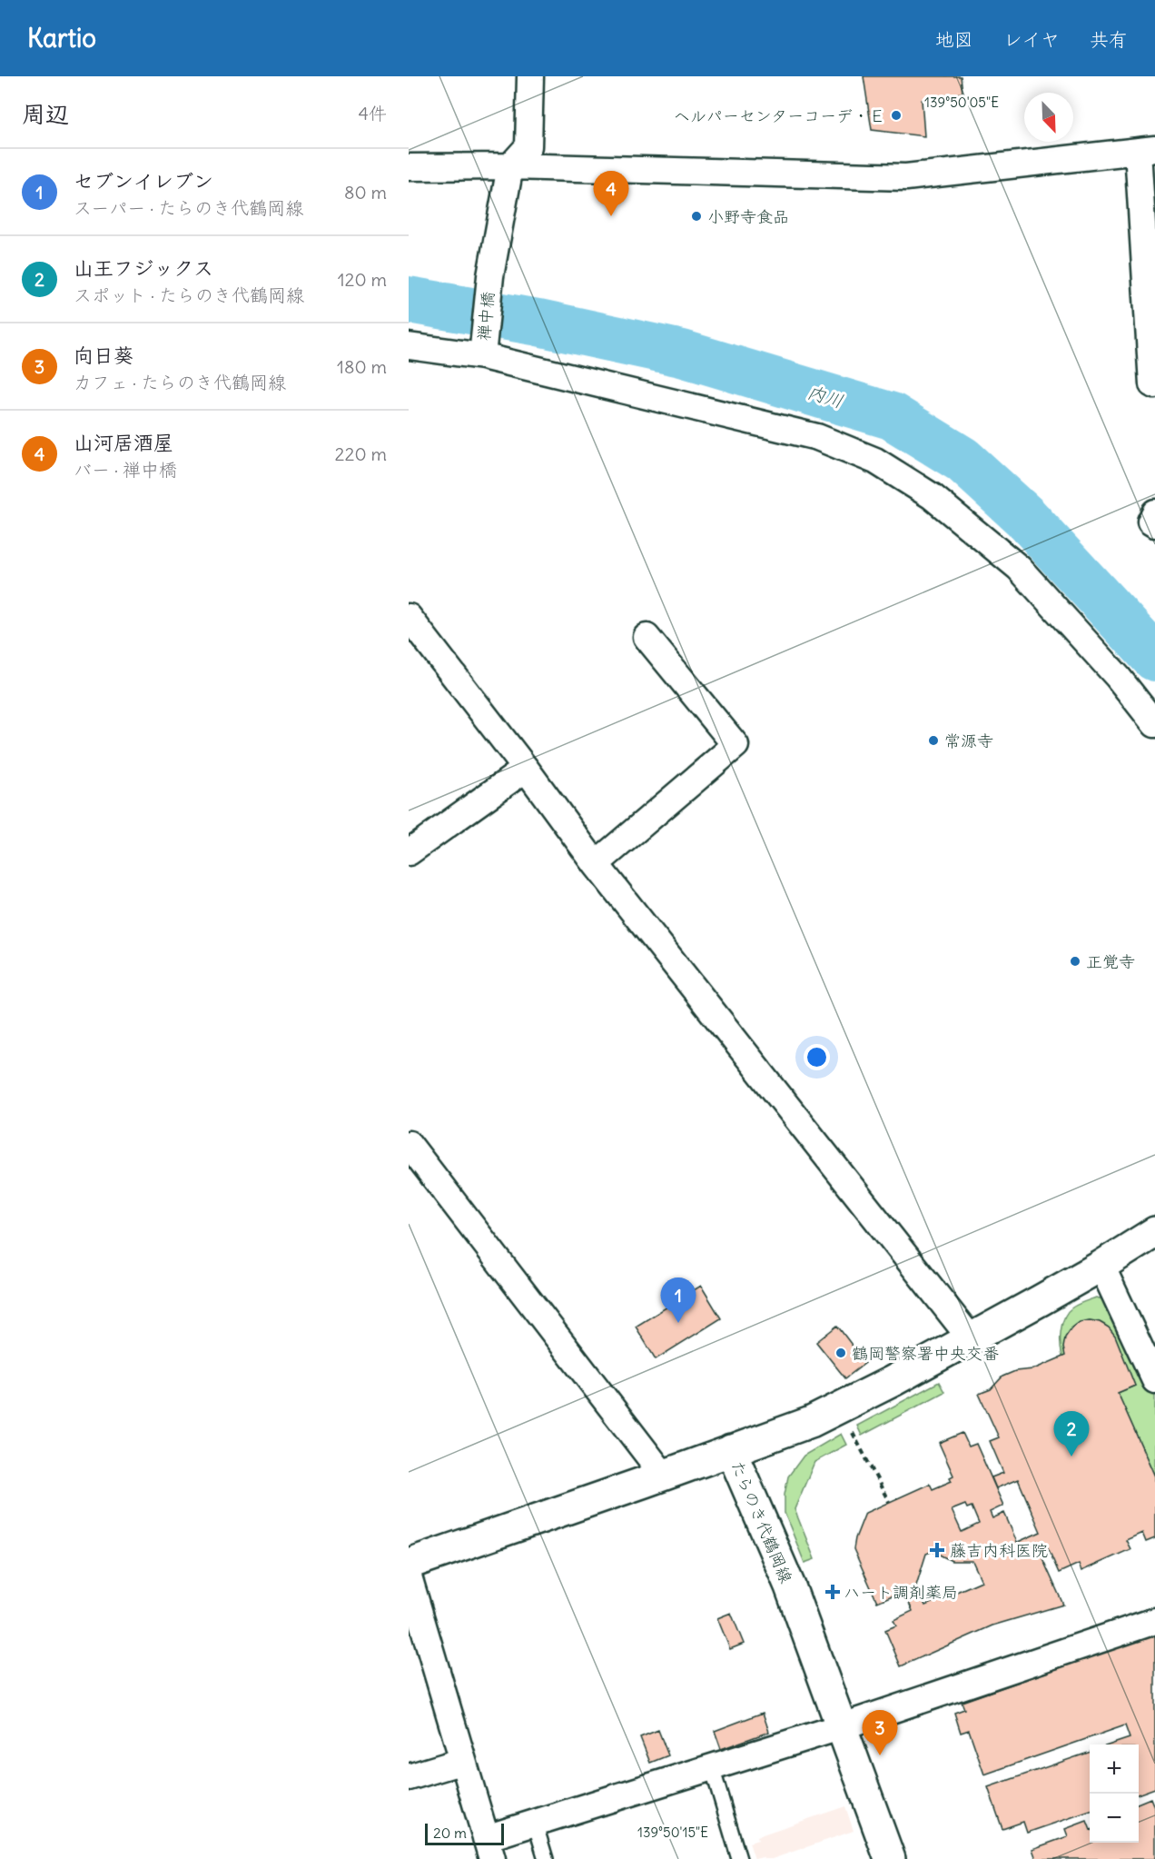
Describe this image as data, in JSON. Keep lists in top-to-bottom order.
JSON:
{
  "streets": {
    "main road": ["たらのき代鶴岡線"],
    "street": ["禅中橋"]
  },
  "water": ["内川"],
  "places": {
    "other": [
      "ヘルパーセンターコーデ・Ｅ",
      "小野寺食品",
      "常源寺",
      "正覚寺",
      "鶴岡警察署中央交番"
    ],
    "health": ["藤吉内科医院", "ハート調剤薬局"]
  },
  "scale_bar": "20 m",
  "north": "bottom right",
  "page": {
    "header": "Kartio",
    "nav": ["地図", "レイヤ", "共有"],
    "heading": ["周辺", "4件"],
    "list": [
      {
        "mark": "1",
        "name": "セブンイレブン",
        "note": "スーパー · たらのき代鶴岡線",
        "value": "80 m"
      },
      {
        "mark": "2",
        "name": "山王フジックス",
        "note": "スポット · たらのき代鶴岡線",
        "value": "120 m"
      },
      {
        "mark": "3",
        "name": "向日葵",
        "note": "カフェ · たらのき代鶴岡線",
        "value": "180 m"
      },
      {
        "mark": "4",
        "name": "山河居酒屋",
        "note": "バー · 禅中橋",
        "value": "220 m"
      }
    ],
    "pins": [
      "4",
      "1",
      "2",
      "3"
    ],
    "map_buttons": ["+", "−"],
    "scale": "20 m"
  },
  "coordinates": ["139°50'05\"E", "139°50'15\"E"]
}
